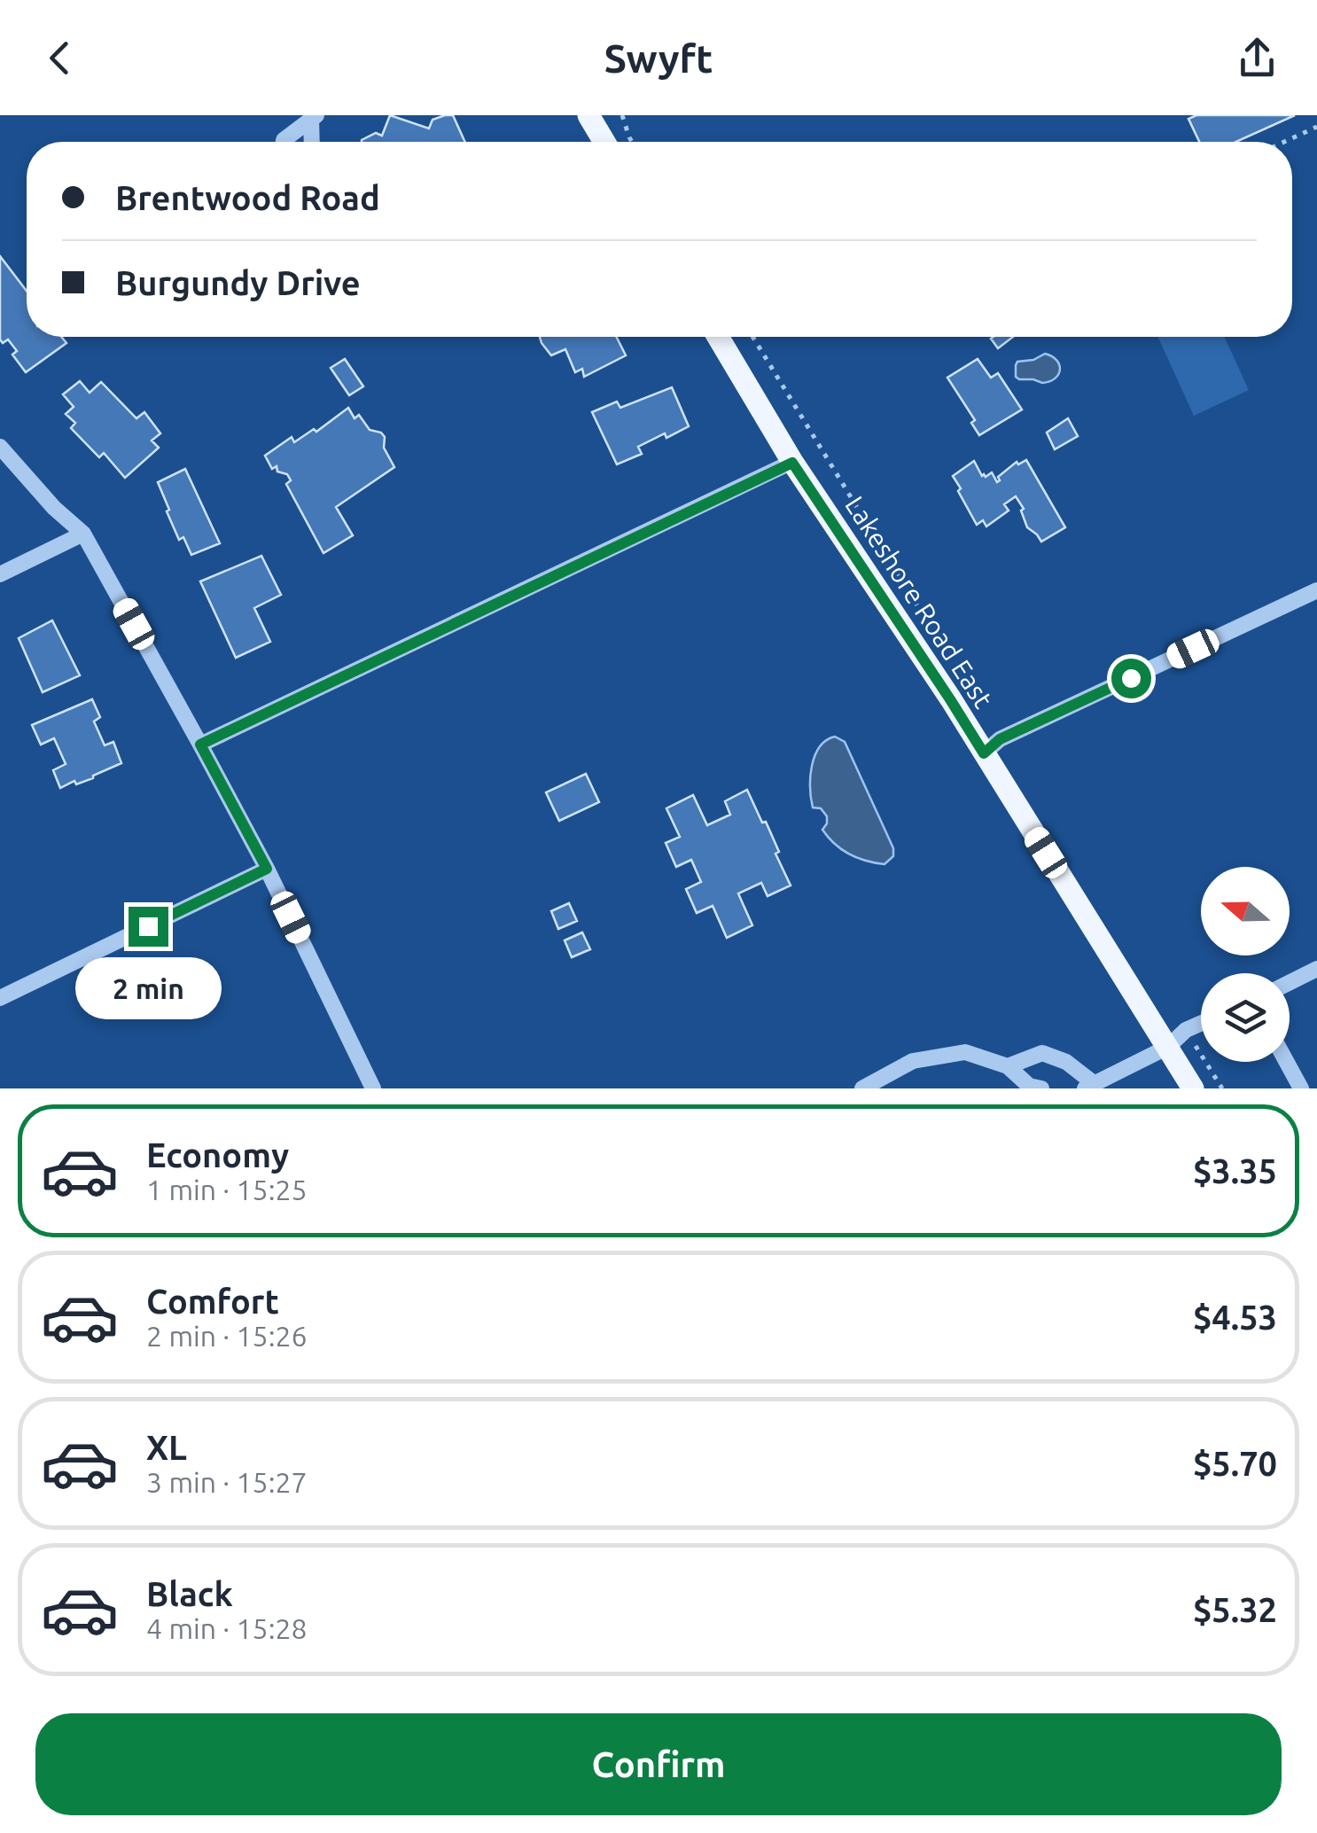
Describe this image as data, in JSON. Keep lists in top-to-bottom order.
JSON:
{
  "streets": {
    "main road": ["Lakeshore Road East"]
  },
  "north": "left",
  "page": {
    "header": "Swyft",
    "banner": ["Brentwood Road", "Burgundy Drive"],
    "bubble": "2 min",
    "list": [
      {
        "name": "Economy",
        "note": "1 min · 15:25",
        "value": "$3.35"
      },
      {
        "name": "Comfort",
        "note": "2 min · 15:26",
        "value": "$4.53"
      },
      {
        "name": "XL",
        "note": "3 min · 15:27",
        "value": "$5.70"
      },
      {
        "name": "Black",
        "note": "4 min · 15:28",
        "value": "$5.32"
      }
    ],
    "buttons": "Confirm"
  }
}
